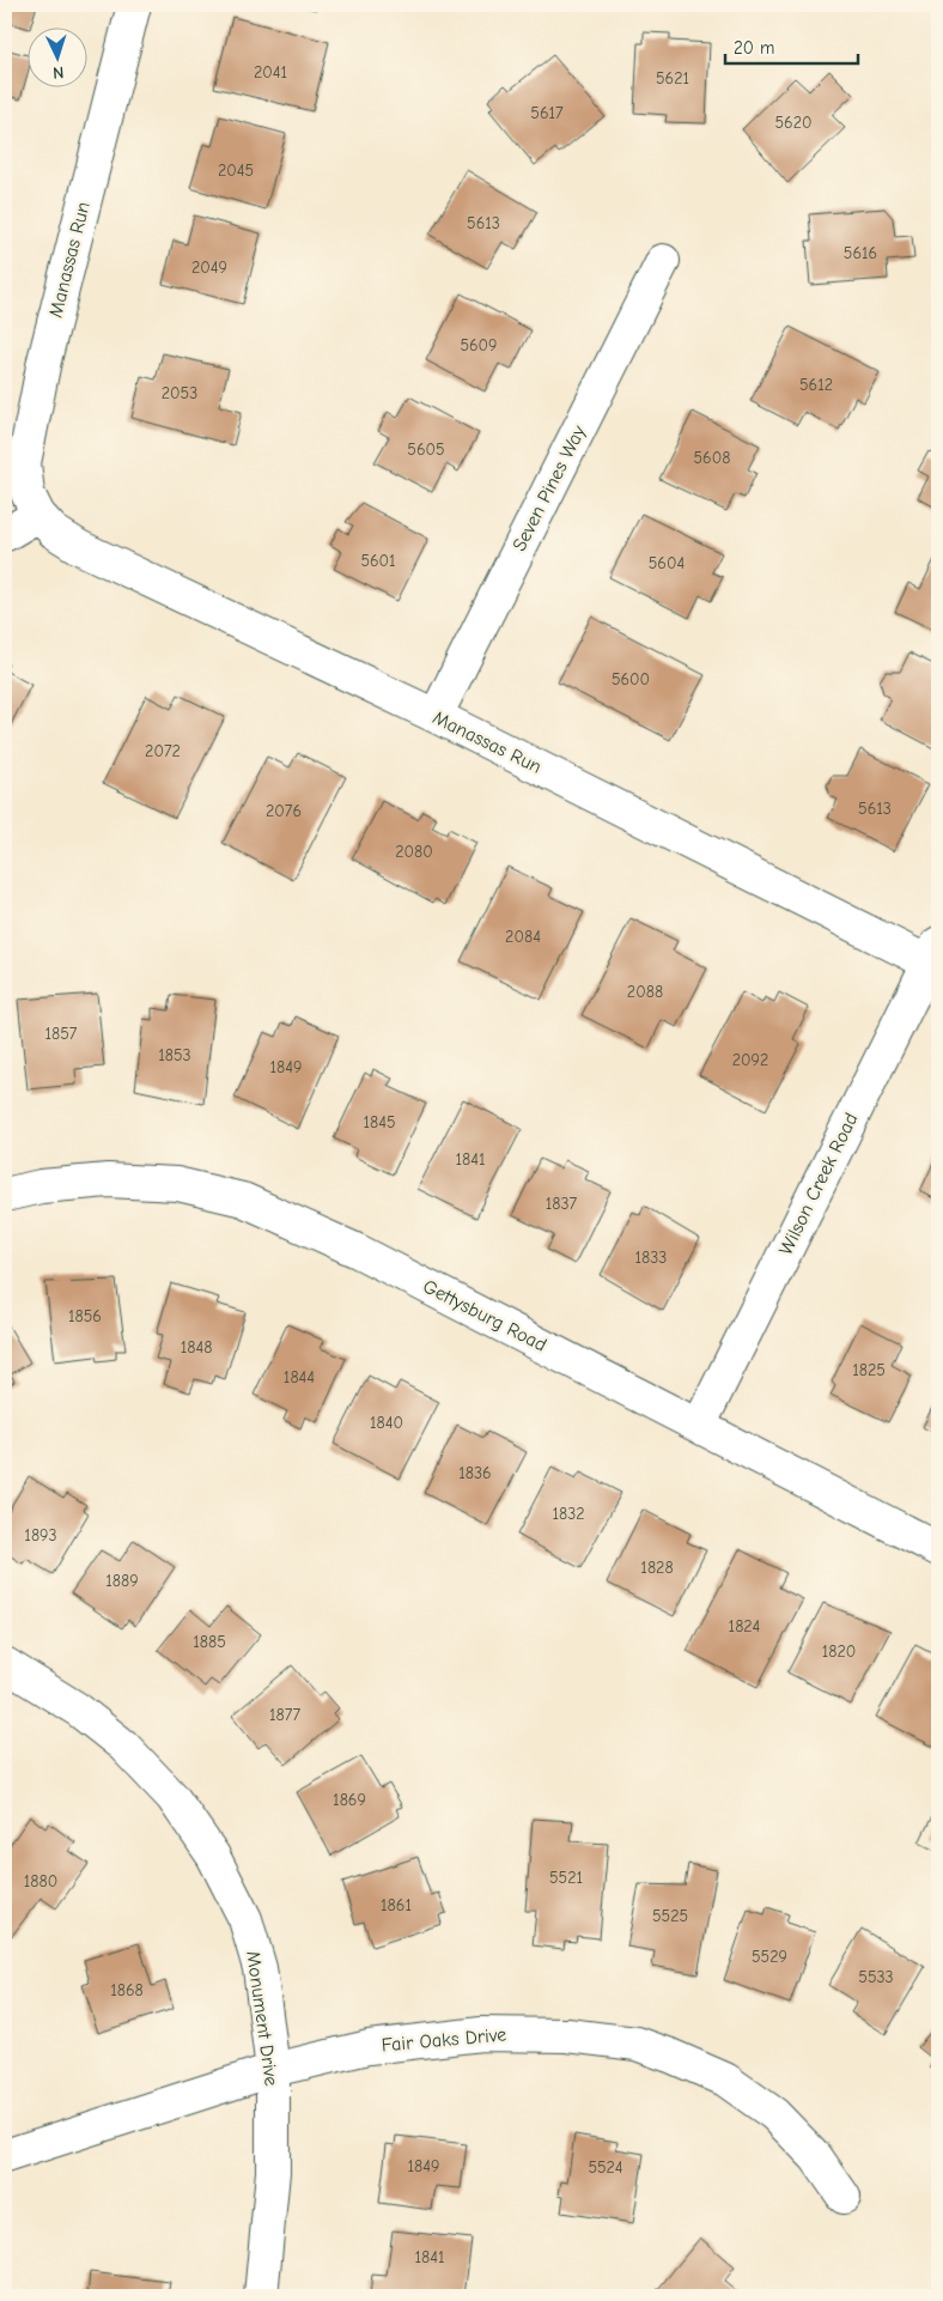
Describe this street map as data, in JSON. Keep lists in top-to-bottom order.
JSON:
{
  "streets": {
    "street": [
      "Manassas Run",
      "Seven Pines Way",
      "Wilson Creek Road",
      "Gettysburg Road",
      "Monument Drive",
      "Fair Oaks Drive"
    ]
  },
  "crossings": [
    ["Manassas Run", "Seven Pines Way"],
    ["Manassas Run", "Wilson Creek Road"],
    ["Wilson Creek Road", "Gettysburg Road"],
    ["Monument Drive", "Fair Oaks Drive"]
  ],
  "house_numbers": [
    "2041",
    "5621",
    "5617",
    "5620",
    "2045",
    "5613",
    "5616",
    "2049",
    "5609",
    "5612",
    "2053",
    "5605",
    "5608",
    "5601",
    "5604",
    "5600",
    "2072",
    "5613",
    "2076",
    "2080",
    "2084",
    "2088",
    "1857",
    "1853",
    "2092",
    "1849",
    "1845",
    "1841",
    "1837",
    "1833",
    "1856",
    "1848",
    "1825",
    "1844",
    "1840",
    "1836",
    "1832",
    "1893",
    "1828",
    "1889",
    "1824",
    "1885",
    "1820",
    "1877",
    "1869",
    "5521",
    "1880",
    "1861",
    "5525",
    "5529",
    "5533",
    "1868",
    "1849",
    "5524",
    "1841"
  ],
  "scale_bar": "20 m",
  "north": "bottom"
}
